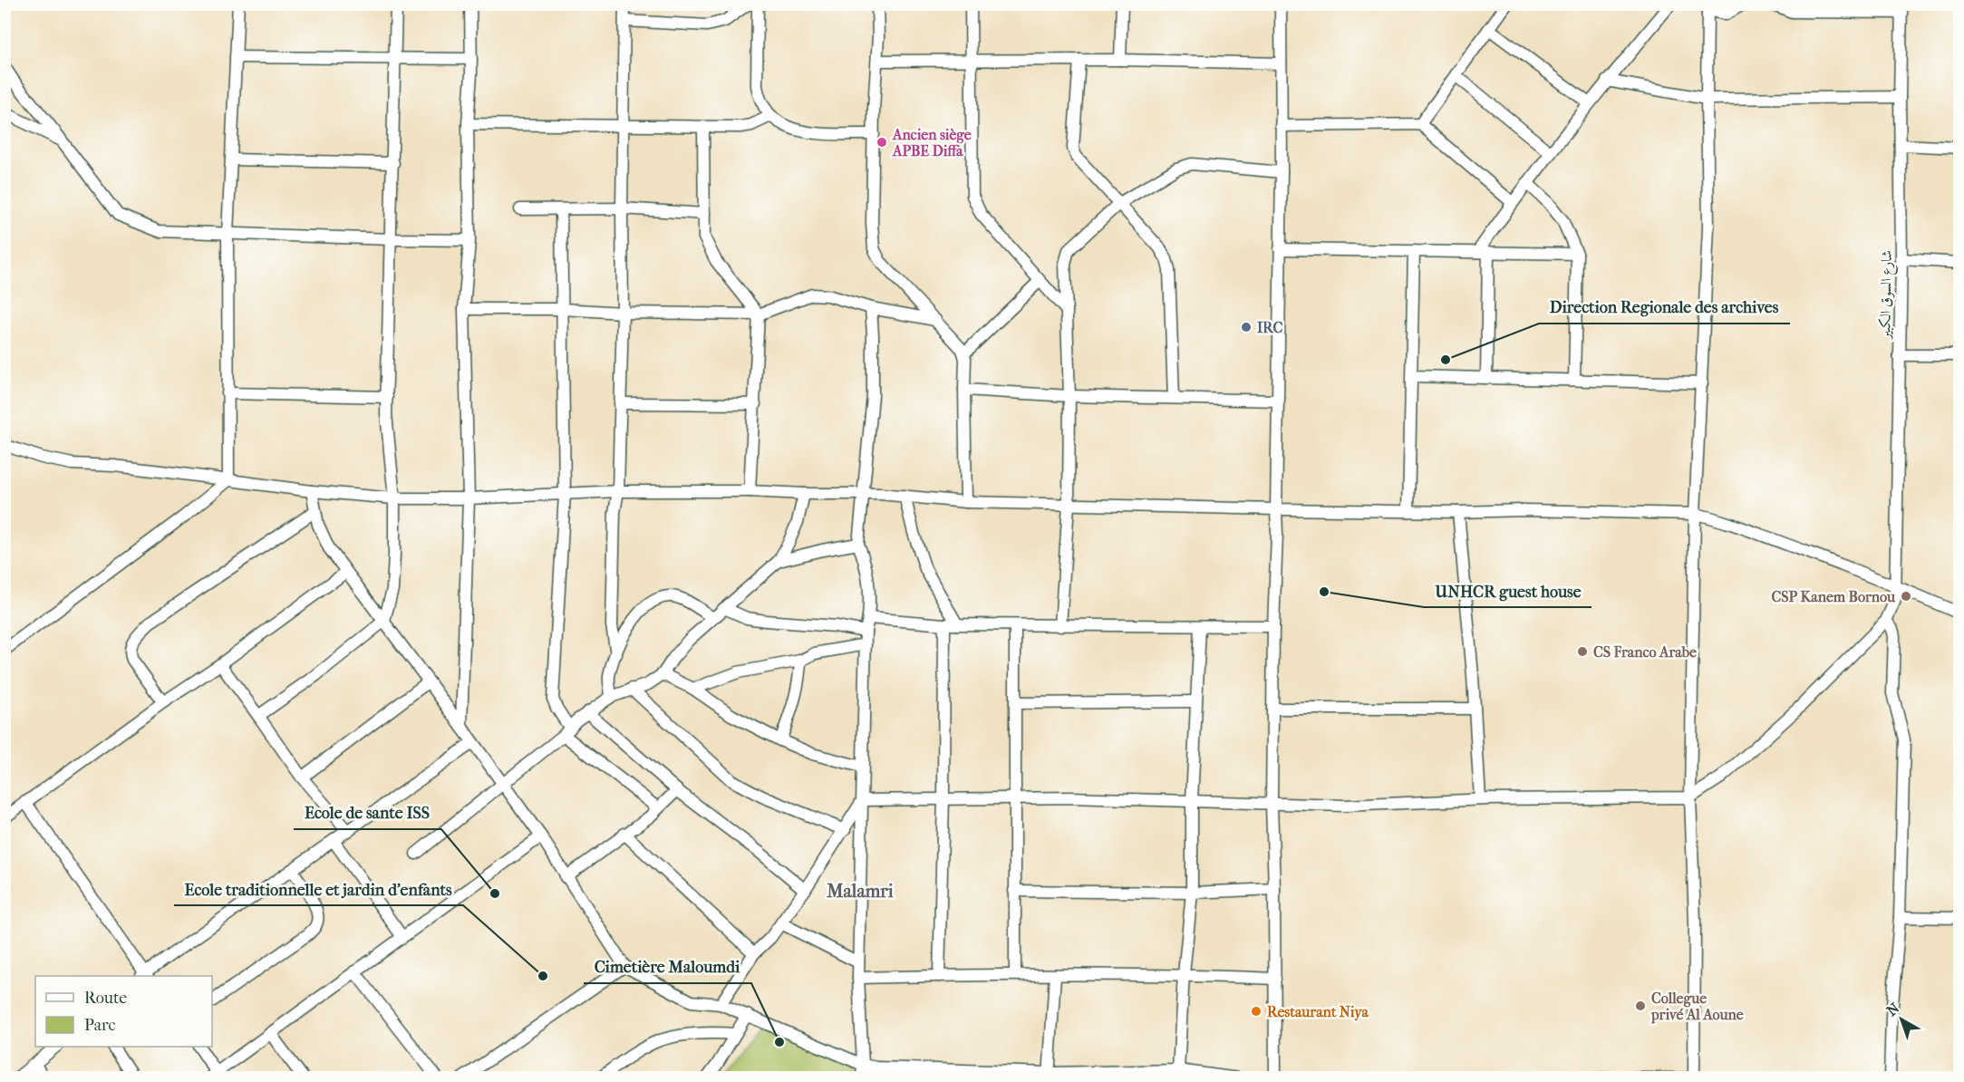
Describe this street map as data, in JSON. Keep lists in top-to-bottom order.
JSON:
{
  "streets": {
    "street": ["شارع السوق الكبير"]
  },
  "districts": ["Malamri"],
  "places": [
    "Ancien siège APBE Diffa",
    "IRC",
    "Direction Regionale des archives",
    "UNHCR guest house",
    "CSP Kanem Bornou",
    "CS Franco Arabe",
    "Ecole de sante ISS",
    "Ecole traditionnelle et jardin d'enfants",
    "Collegue privé Al Aoune",
    "Restaurant Niya",
    "Cimetière Maloumdi"
  ],
  "legend": ["Route", "Parc"],
  "north": "top left"
}
